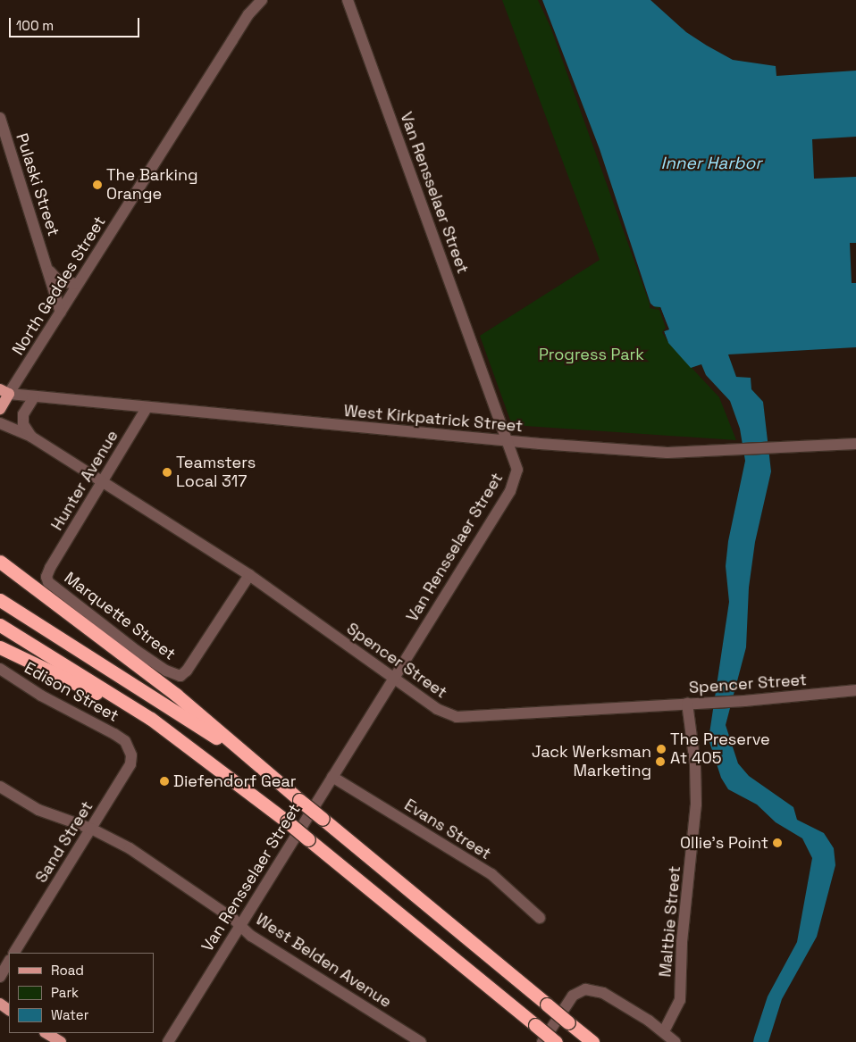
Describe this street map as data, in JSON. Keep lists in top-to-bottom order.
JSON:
{
  "streets": {
    "main road": ["North Geddes Street"],
    "street": [
      "Pulaski Street",
      "Van Rensselaer Street",
      "West Kirkpatrick Street",
      "Hunter Avenue",
      "Marquette Street",
      "Spencer Street",
      "Edison Street",
      "Evans Street",
      "Sand Street",
      "Maltbie Street",
      "West Belden Avenue"
    ]
  },
  "crossings": [
    ["Pulaski Street", "North Geddes Street"],
    ["Van Rensselaer Street", "West Kirkpatrick Street"],
    ["Van Rensselaer Street", "Spencer Street"],
    ["Van Rensselaer Street", "Evans Street"],
    ["Van Rensselaer Street", "West Belden Avenue"],
    ["North Geddes Street", "West Kirkpatrick Street"],
    ["West Kirkpatrick Street", "Hunter Avenue"],
    ["Hunter Avenue", "Marquette Street"],
    ["Hunter Avenue", "Spencer Street"],
    ["Marquette Street", "Spencer Street"],
    ["Spencer Street", "Maltbie Street"],
    ["Edison Street", "Sand Street"],
    ["Sand Street", "West Belden Avenue"]
  ],
  "water": ["Inner Harbor"],
  "parks": ["Progress Park"],
  "places": [
    "The Barking Orange",
    "Teamsters Local 317",
    "The Preserve At 405",
    "Jack Werksman Marketing",
    "Diefendorf Gear",
    "Ollie's Point"
  ],
  "legend": ["Road", "Park", "Water"],
  "scale_bar": "100 m"
}
